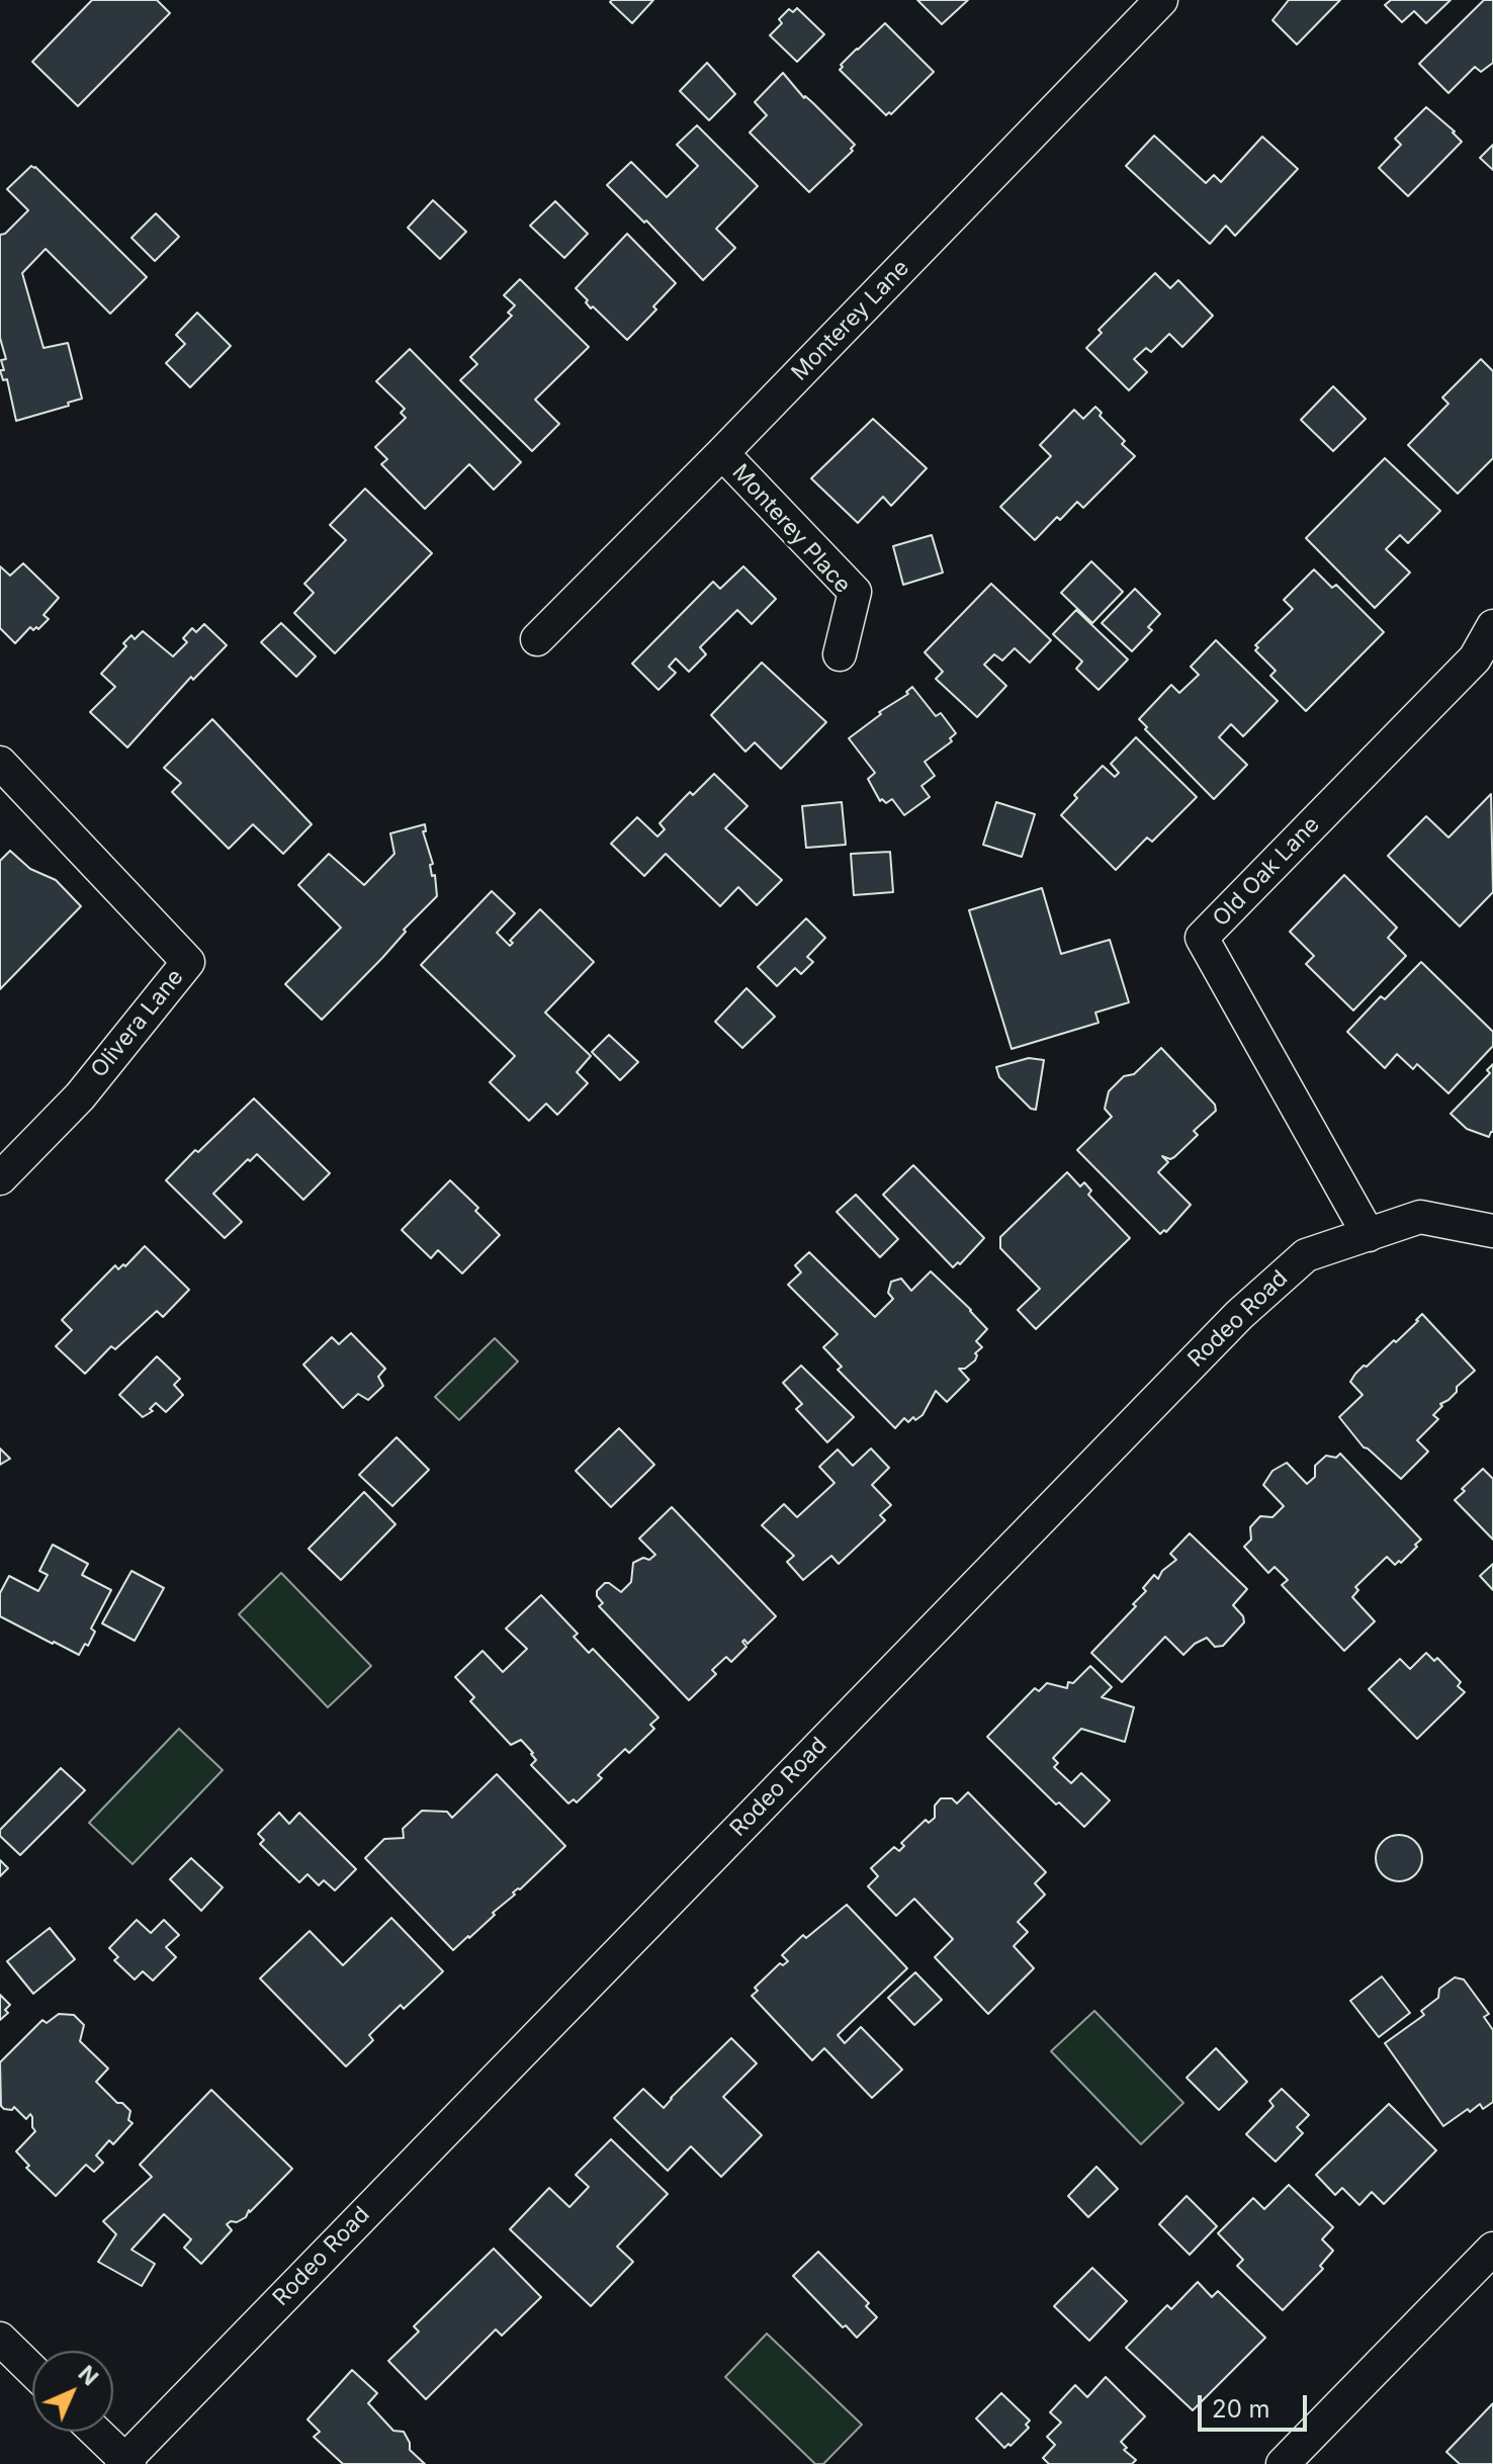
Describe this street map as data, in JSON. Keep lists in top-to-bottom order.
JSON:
{
  "streets": {
    "street": [
      "Monterey Lane",
      "Monterey Place",
      "Old Oak Lane",
      "Olivera Lane",
      "Rodeo Road"
    ]
  },
  "crossings": [
    ["Monterey Lane", "Monterey Place"],
    ["Old Oak Lane", "Rodeo Road"]
  ],
  "scale_bar": "20 m",
  "north": "top right"
}
